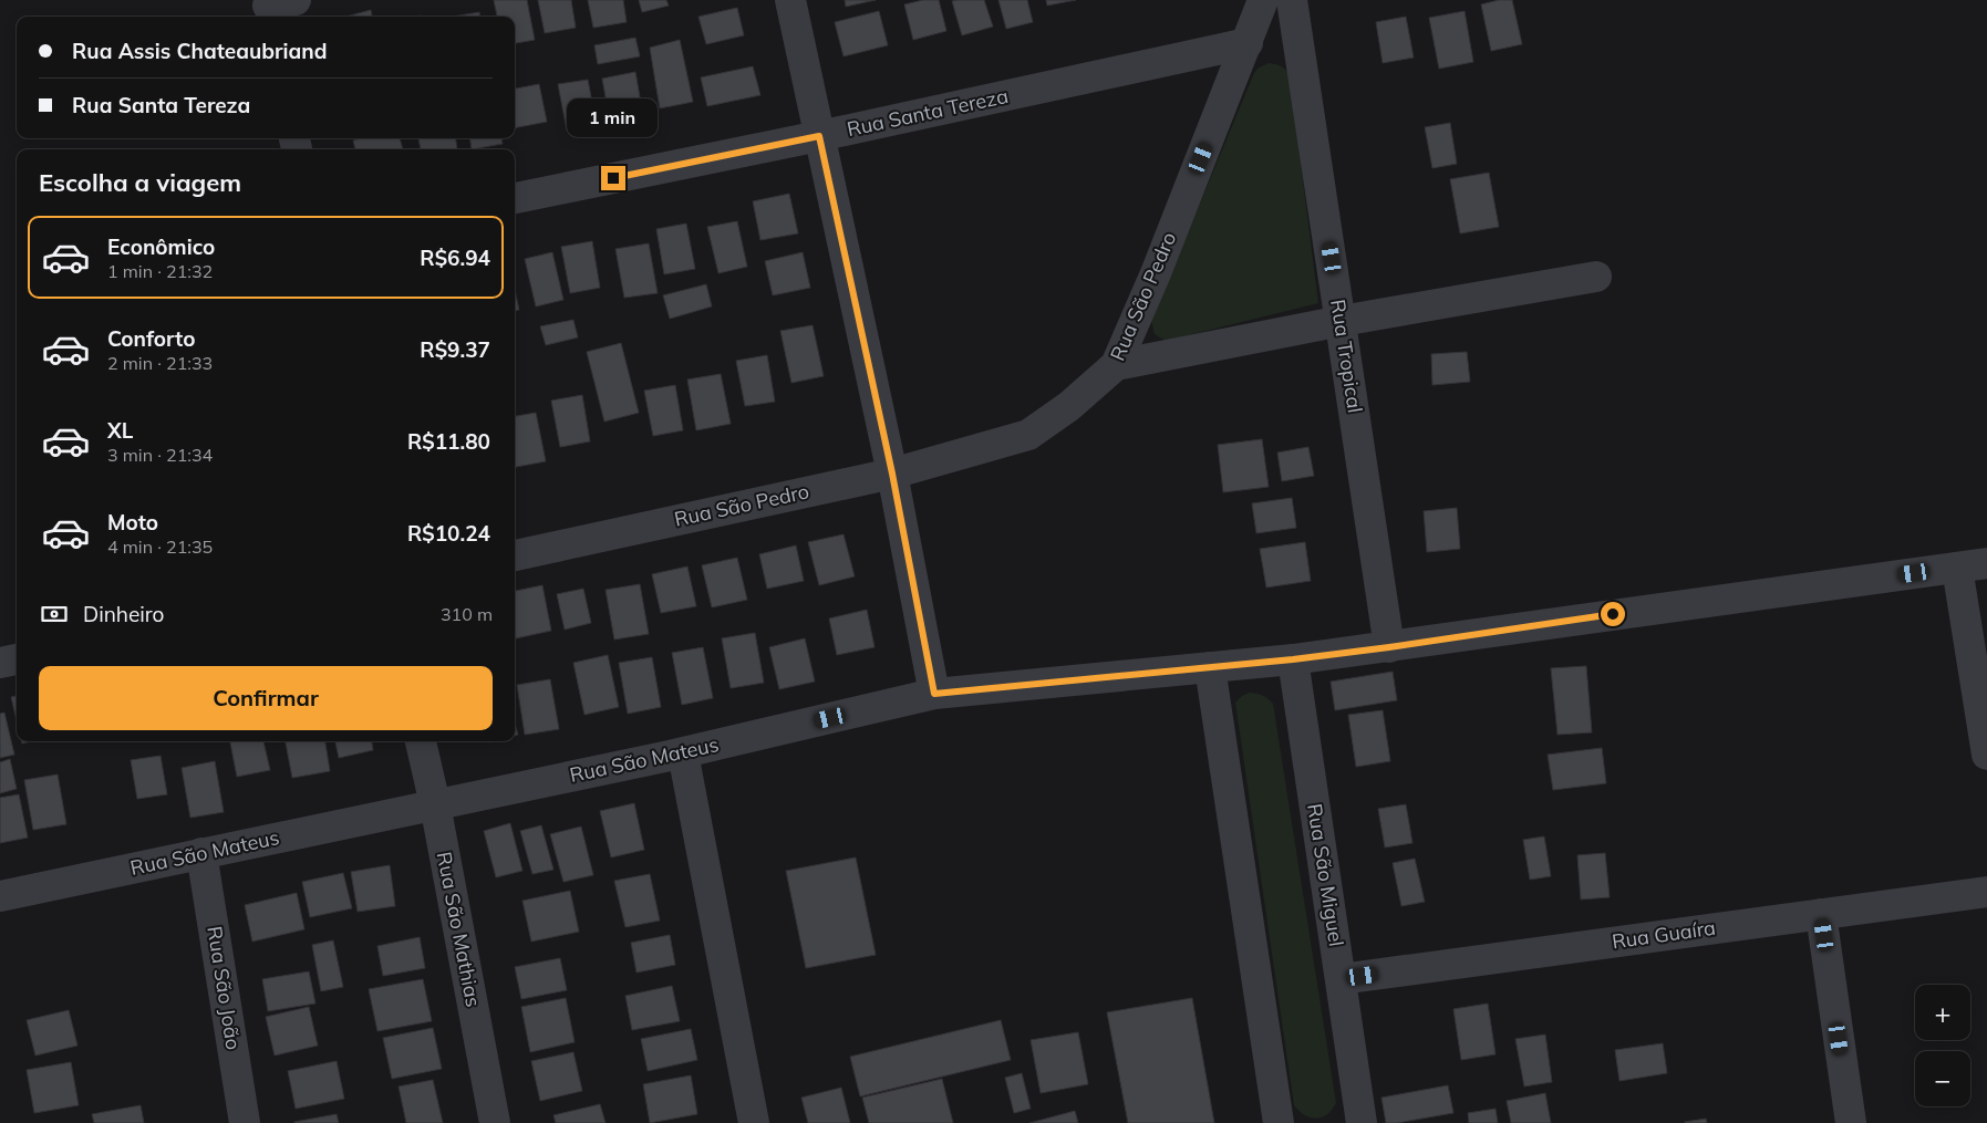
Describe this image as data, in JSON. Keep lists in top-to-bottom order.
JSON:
{
  "streets": {
    "street": [
      "Rua Santa Tereza",
      "Rua São Pedro",
      "Rua Tropical",
      "Rua São Mateus",
      "Rua São Miguel",
      "Rua São Mathias",
      "Rua Guaíra",
      "Rua São João"
    ]
  },
  "crossings": [
    ["Rua Santa Tereza", "Rua São Pedro"],
    ["Rua Tropical", "Rua São Mateus"],
    ["Rua São Mateus", "Rua São Miguel"],
    ["Rua São Mateus", "Rua São Mathias"],
    ["Rua São Mateus", "Rua São João"],
    ["Rua São Miguel", "Rua Guaíra"]
  ],
  "page": {
    "banner": ["Rua Assis Chateaubriand", "Rua Santa Tereza"],
    "bubble": "1 min",
    "heading": "Escolha a viagem",
    "list": [
      {
        "name": "Econômico",
        "note": "1 min · 21:32",
        "value": "R$6.94"
      },
      {
        "name": "Conforto",
        "note": "2 min · 21:33",
        "value": "R$9.37"
      },
      {
        "name": "XL",
        "note": "3 min · 21:34",
        "value": "R$11.80"
      },
      {
        "name": "Moto",
        "note": "4 min · 21:35",
        "value": "R$10.24"
      }
    ],
    "pay": ["Dinheiro", "310 m"],
    "buttons": "Confirmar",
    "map_buttons": ["+", "−"]
  }
}
